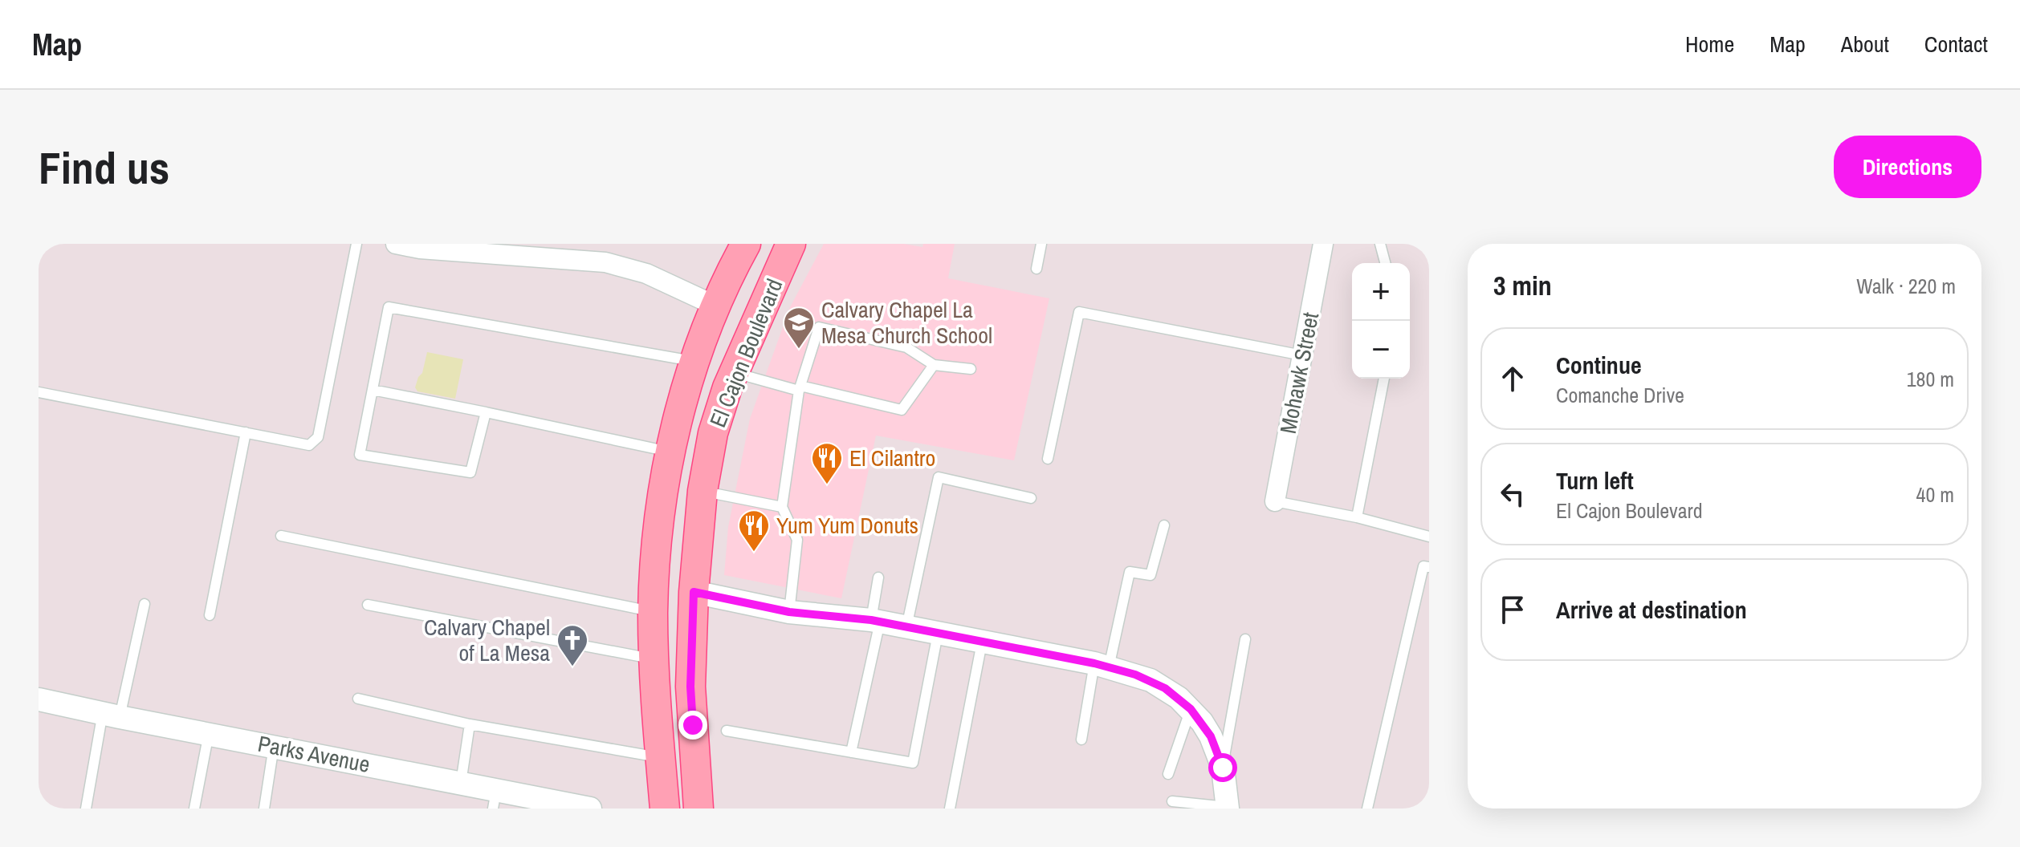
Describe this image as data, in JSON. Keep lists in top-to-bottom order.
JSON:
{
  "streets": {
    "main road": ["El Cajon Boulevard"],
    "street": ["Mohawk Street", "Parks Avenue"]
  },
  "places": {
    "school or university": ["Calvary Chapel La Mesa Church School"],
    "restaurant": ["El Cilantro", "Yum Yum Donuts"],
    "church": ["Calvary Chapel of La Mesa"]
  },
  "page": {
    "header": "Map",
    "nav": [
      "Home",
      "Map",
      "About",
      "Contact"
    ],
    "buttons": "Directions",
    "title": "Find us",
    "heading": ["3 min", "Walk · 220 m"],
    "map_buttons": ["+", "−"],
    "list": [
      ["Continue", "Comanche Drive", "180 m"],
      ["Turn left", "El Cajon Boulevard", "40 m"],
      "Arrive at destination"
    ]
  }
}
